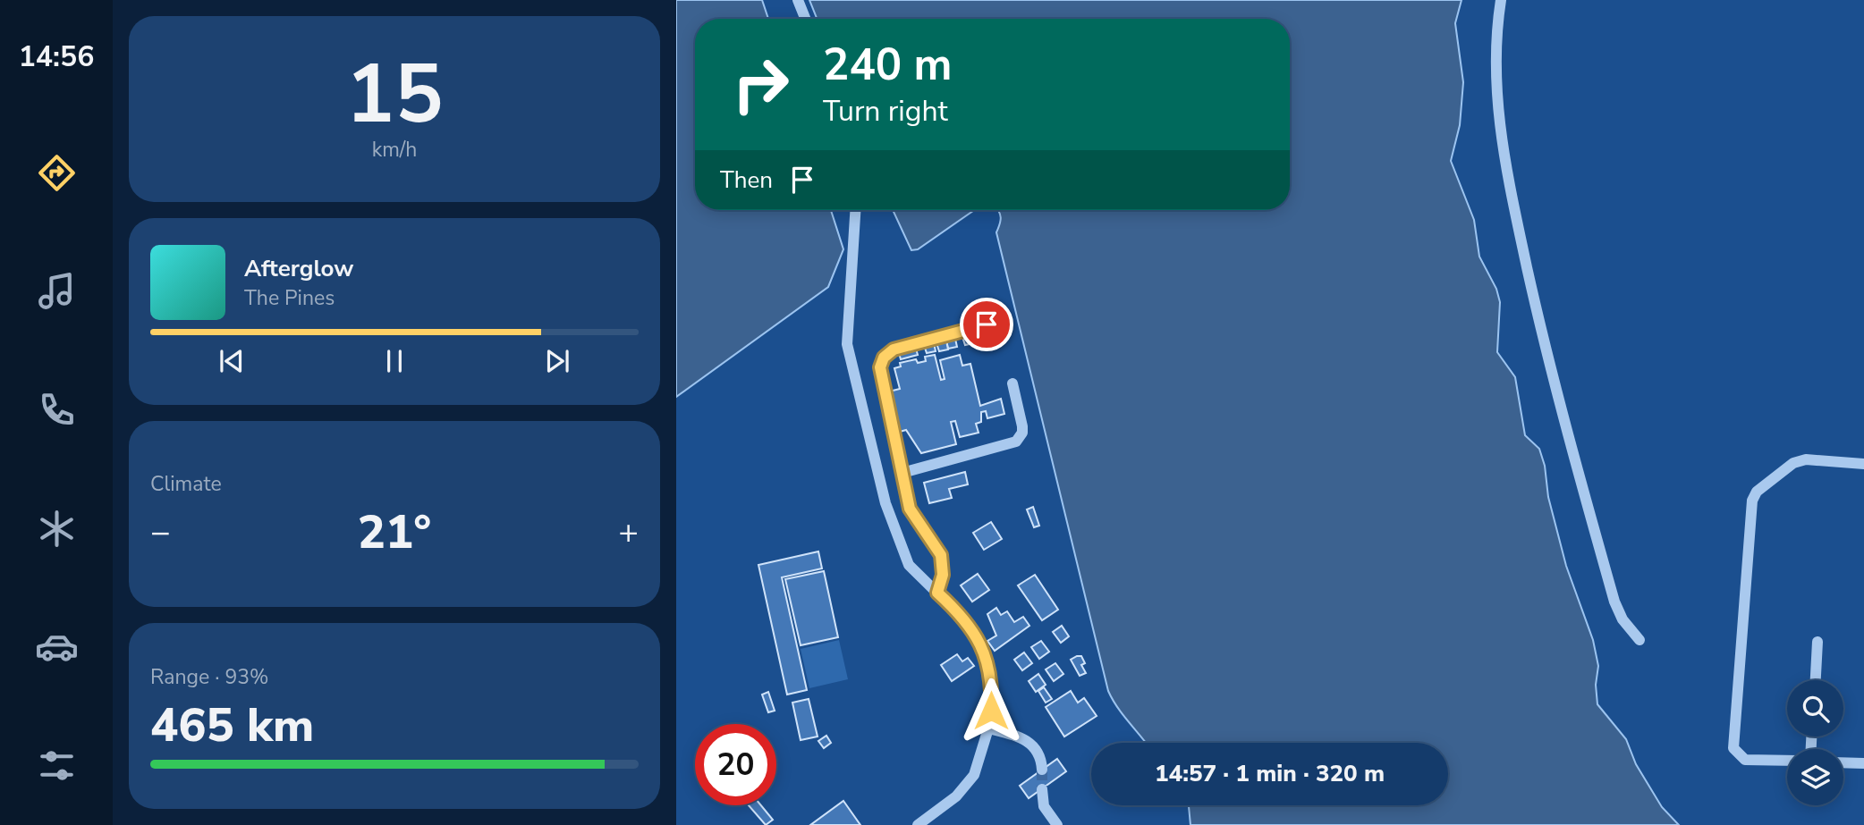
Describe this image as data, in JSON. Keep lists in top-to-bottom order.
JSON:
{
  "page": {
    "tabs": "14:56",
    "tile": [
      ["15", "km/h"],
      "Climate",
      ["Range · 93%", "465 km"]
    ],
    "turn": ["240 m", "Turn right"],
    "then": "Then",
    "song": ["Afterglow", "The Pines"],
    "heat": ["−", "21°", "+"],
    "limit": "20",
    "trip": "14:57 · 1 min · 320 m"
  }
}
